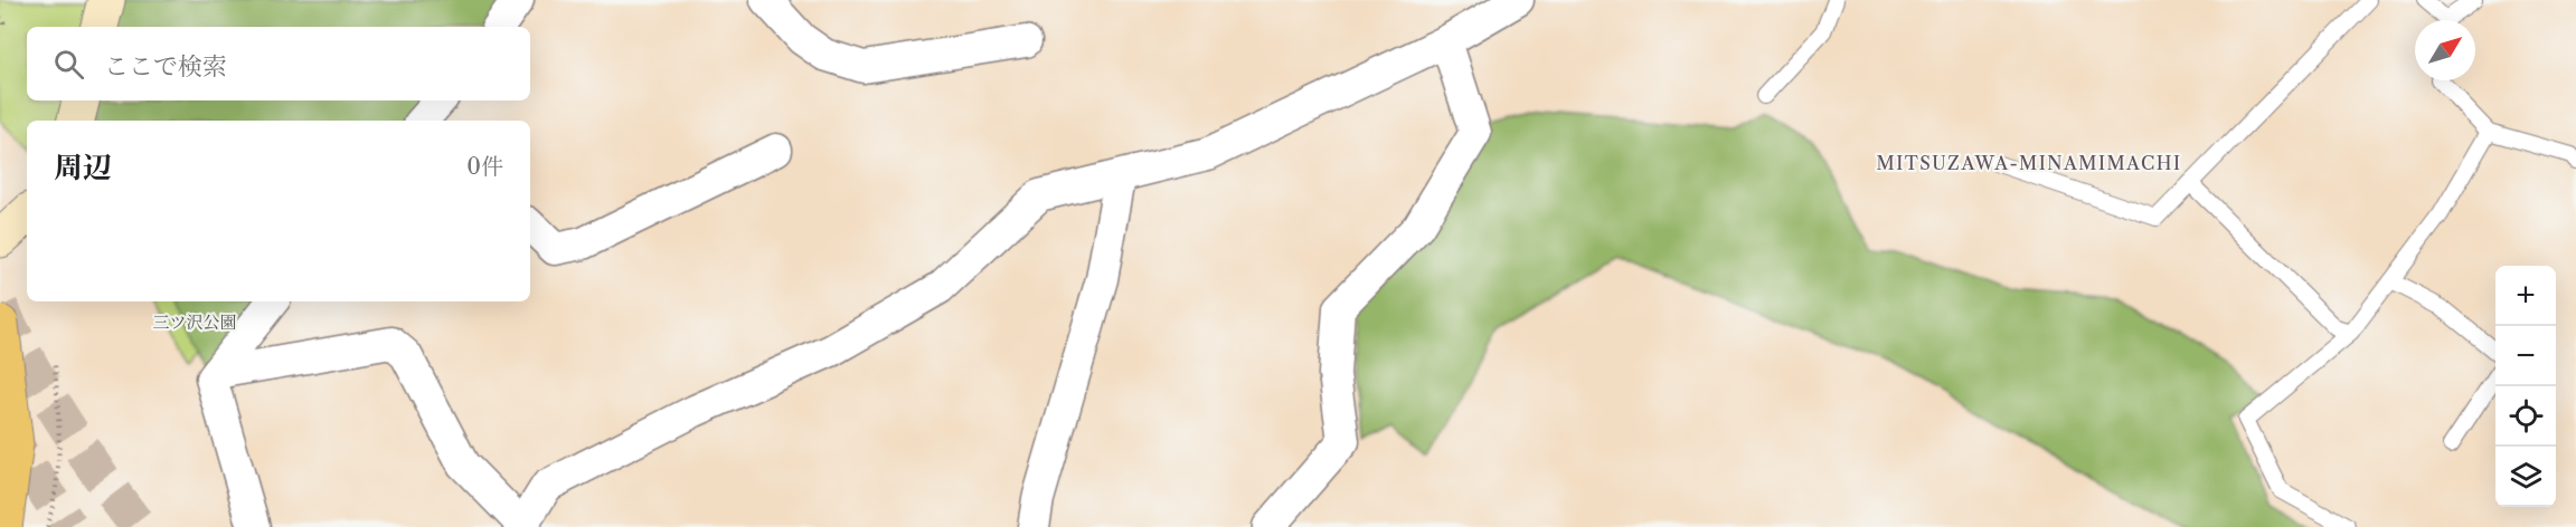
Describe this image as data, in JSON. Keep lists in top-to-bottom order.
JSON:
{
  "districts": ["MITSUZAWA-MINAMIMACHI"],
  "parks": ["三ツ沢公園"],
  "north": "top right",
  "page": {
    "search": "ここで検索",
    "heading": ["周辺", "0件"],
    "map_buttons": ["+", "−"]
  }
}
